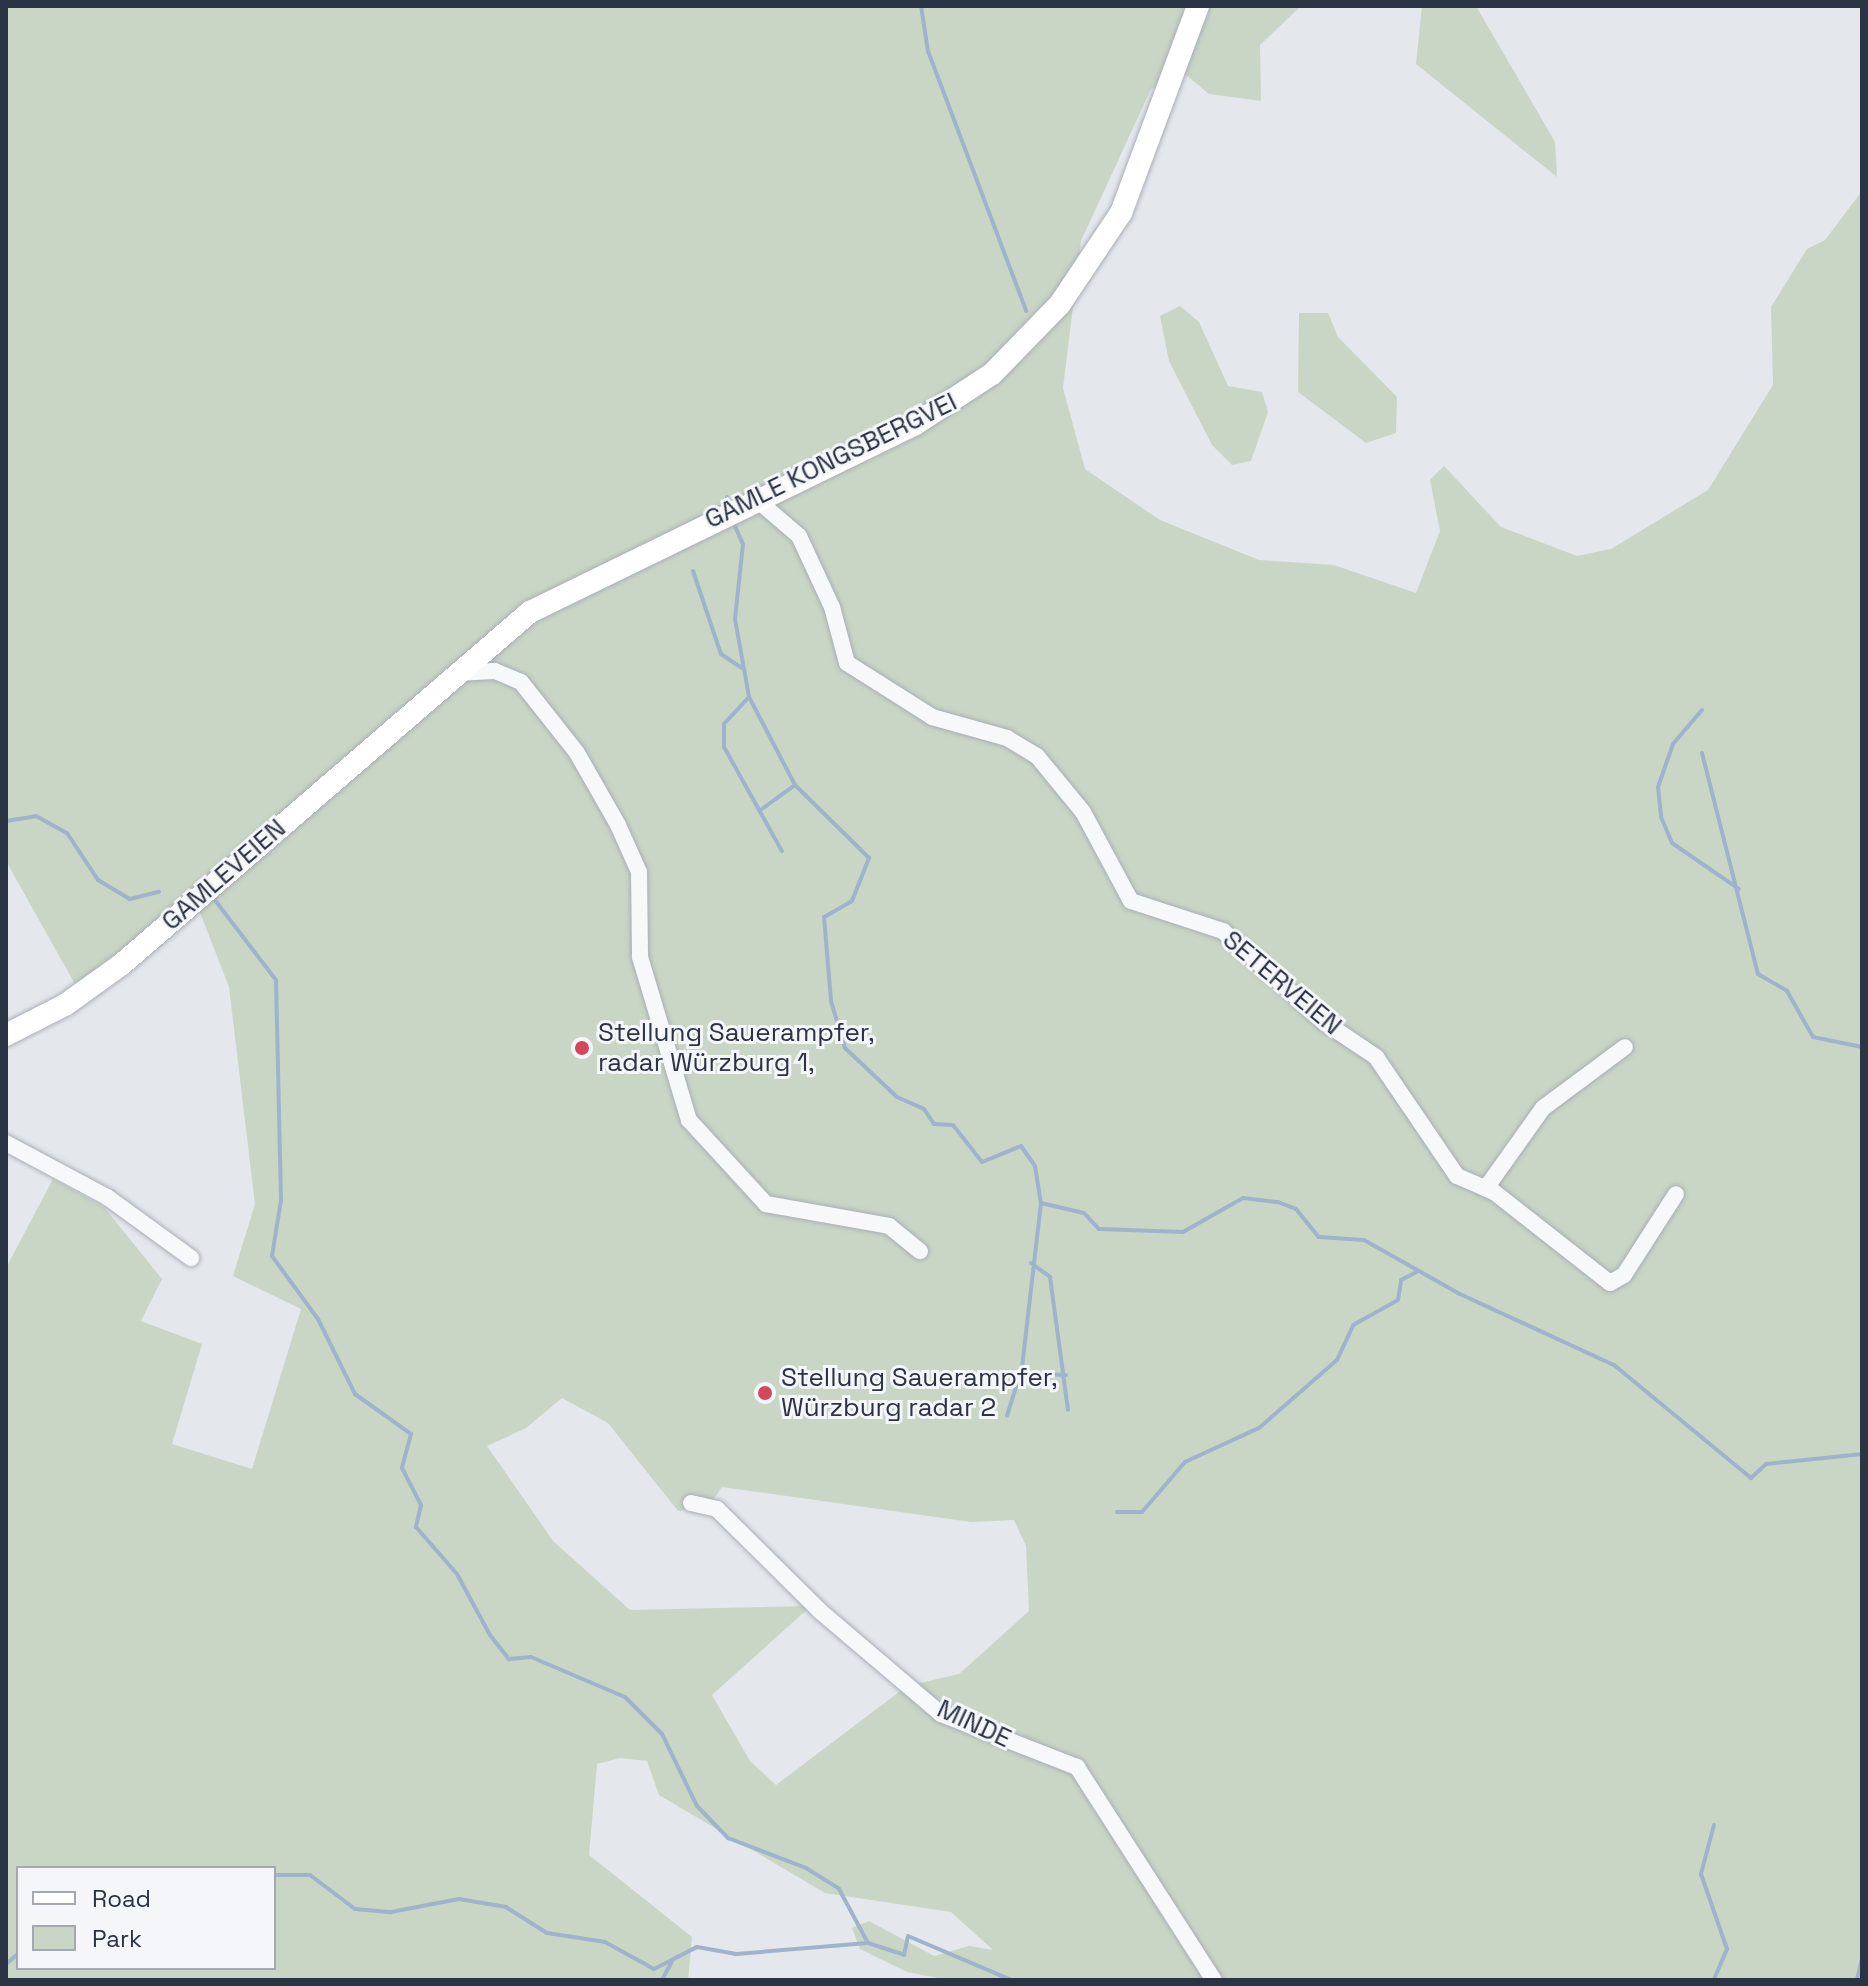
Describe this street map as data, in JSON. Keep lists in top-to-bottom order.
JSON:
{
  "streets": {
    "main road": ["GAMLE KONGSBERGVEI", "GAMLEVEIEN"],
    "street": ["SETERVEIEN", "MINDE"]
  },
  "crossings": [
    ["GAMLE KONGSBERGVEI", "GAMLEVEIEN"],
    ["GAMLE KONGSBERGVEI", "SETERVEIEN"]
  ],
  "places": ["Stellung Sauerampfer, radar Würzburg 1,", "Stellung Sauerampfer, Würzburg radar 2"],
  "legend": ["Road", "Park"]
}
